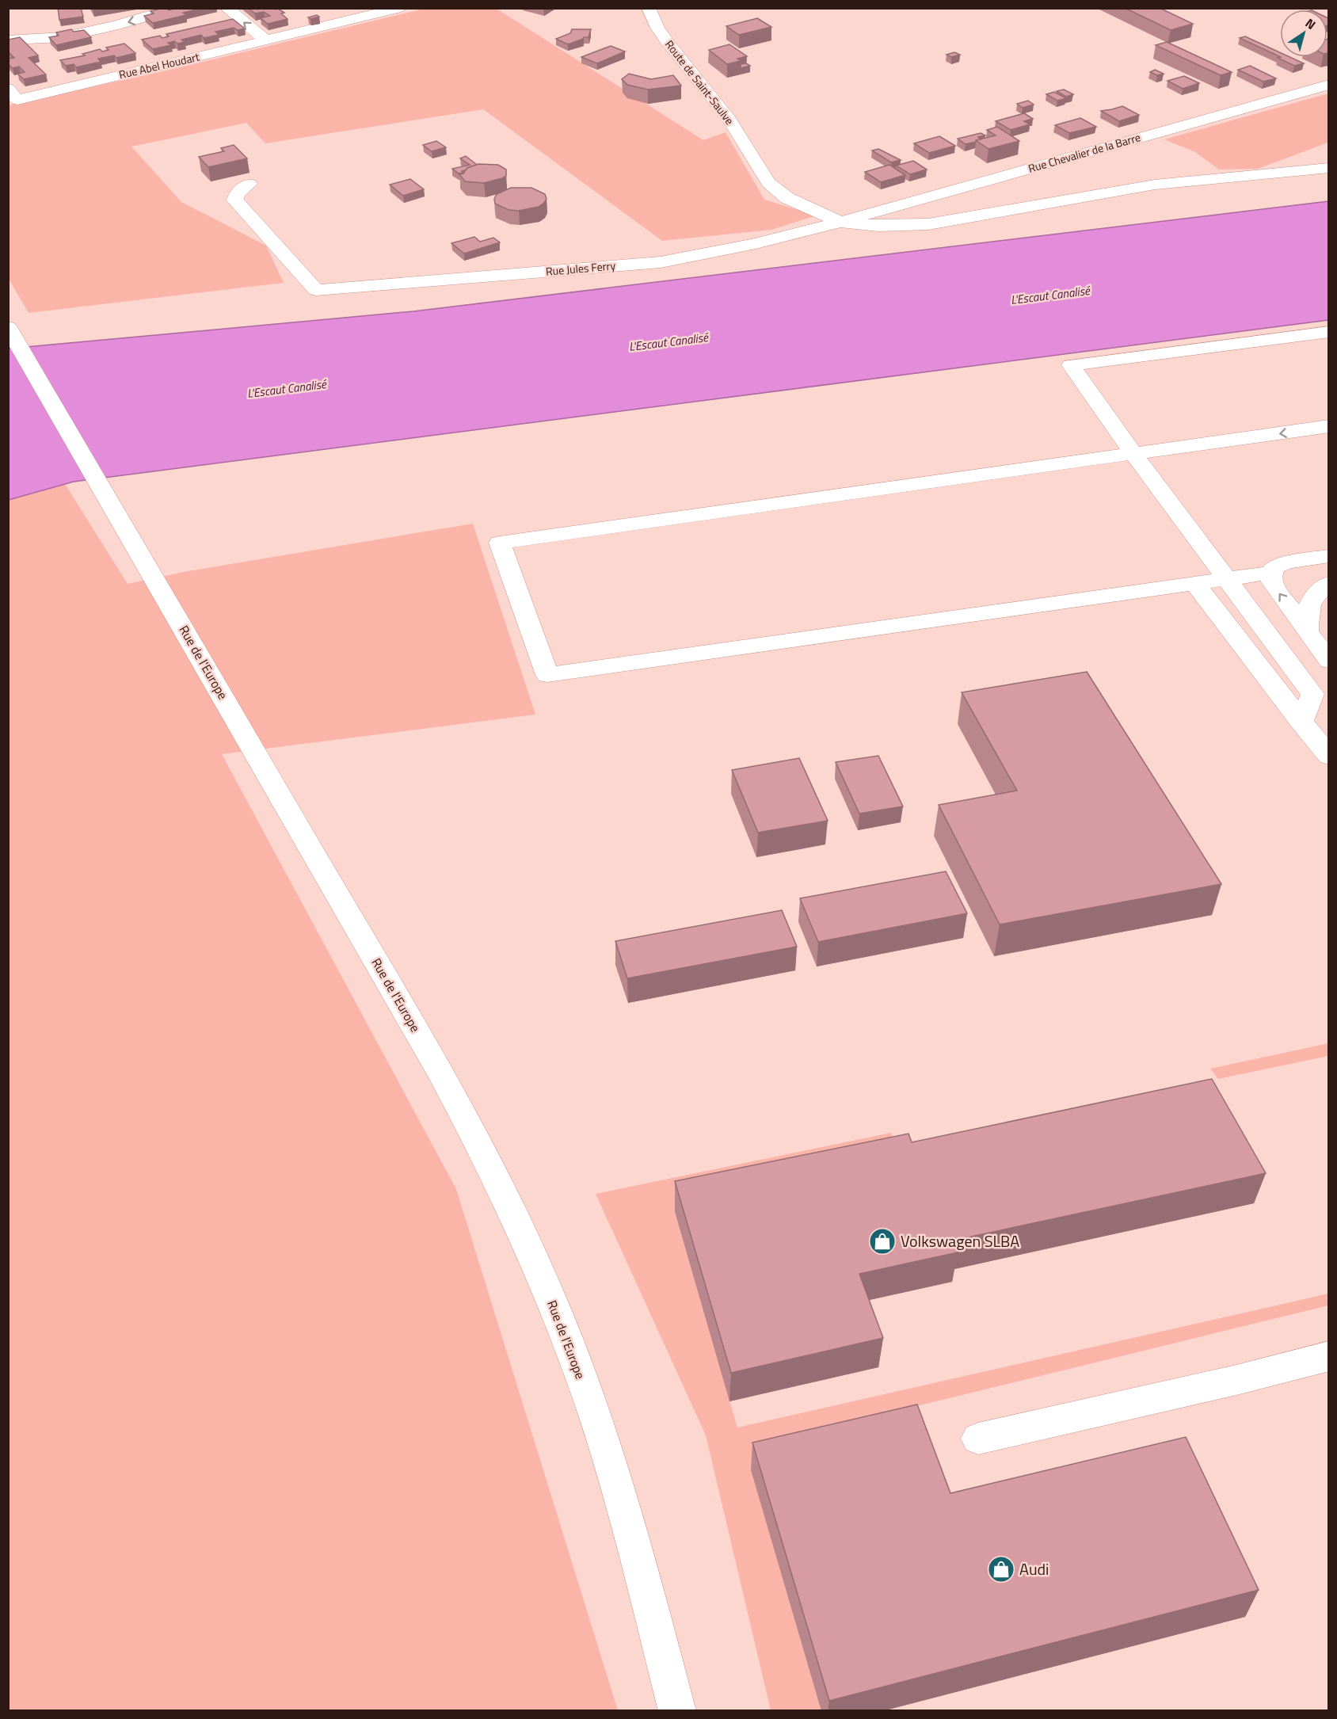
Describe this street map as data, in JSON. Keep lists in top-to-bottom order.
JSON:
{
  "streets": {
    "street": [
      "Rue Abel Houdart",
      "Route de Saint-Saulve",
      "Rue Chevalier de la Barre",
      "Rue Jules Ferry",
      "Rue de l'Europe"
    ]
  },
  "crossings": [
    ["Route de Saint-Saulve", "Rue Chevalier de la Barre"],
    ["Route de Saint-Saulve", "Rue Jules Ferry"],
    ["Rue Chevalier de la Barre", "Rue Jules Ferry"]
  ],
  "water": ["L'Escaut Canalisé"],
  "places": {
    "shop": ["Volkswagen SLBA", "Audi"]
  },
  "north": "top right"
}
